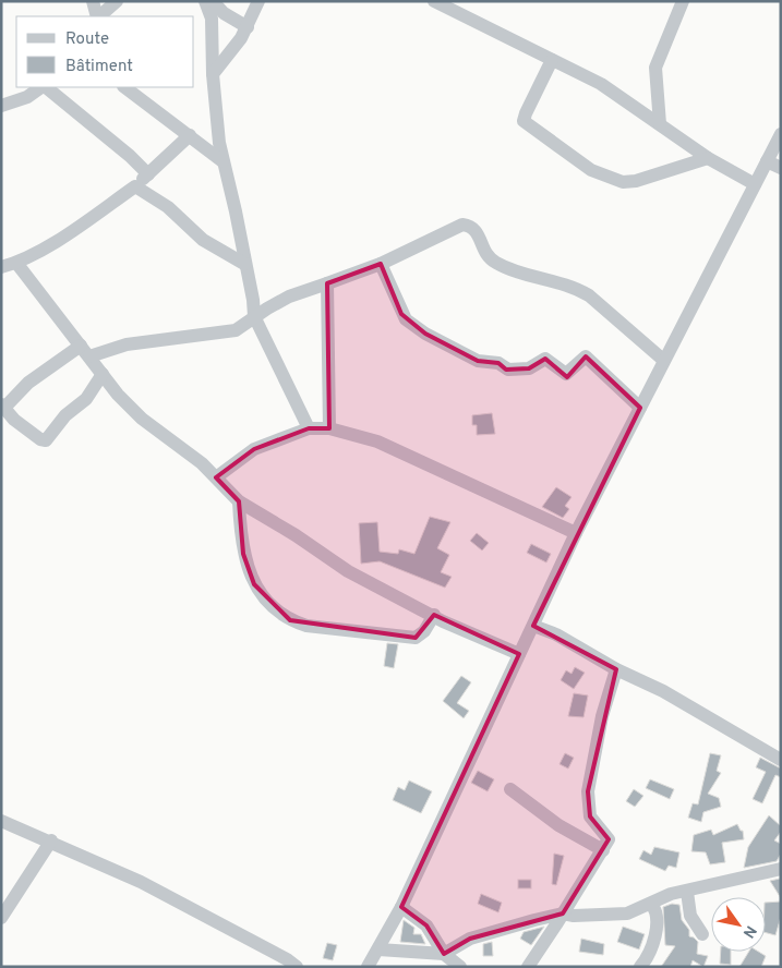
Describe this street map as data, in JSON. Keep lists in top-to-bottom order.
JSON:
{
  "legend": ["Route", "Bâtiment"],
  "north": "bottom right"
}
